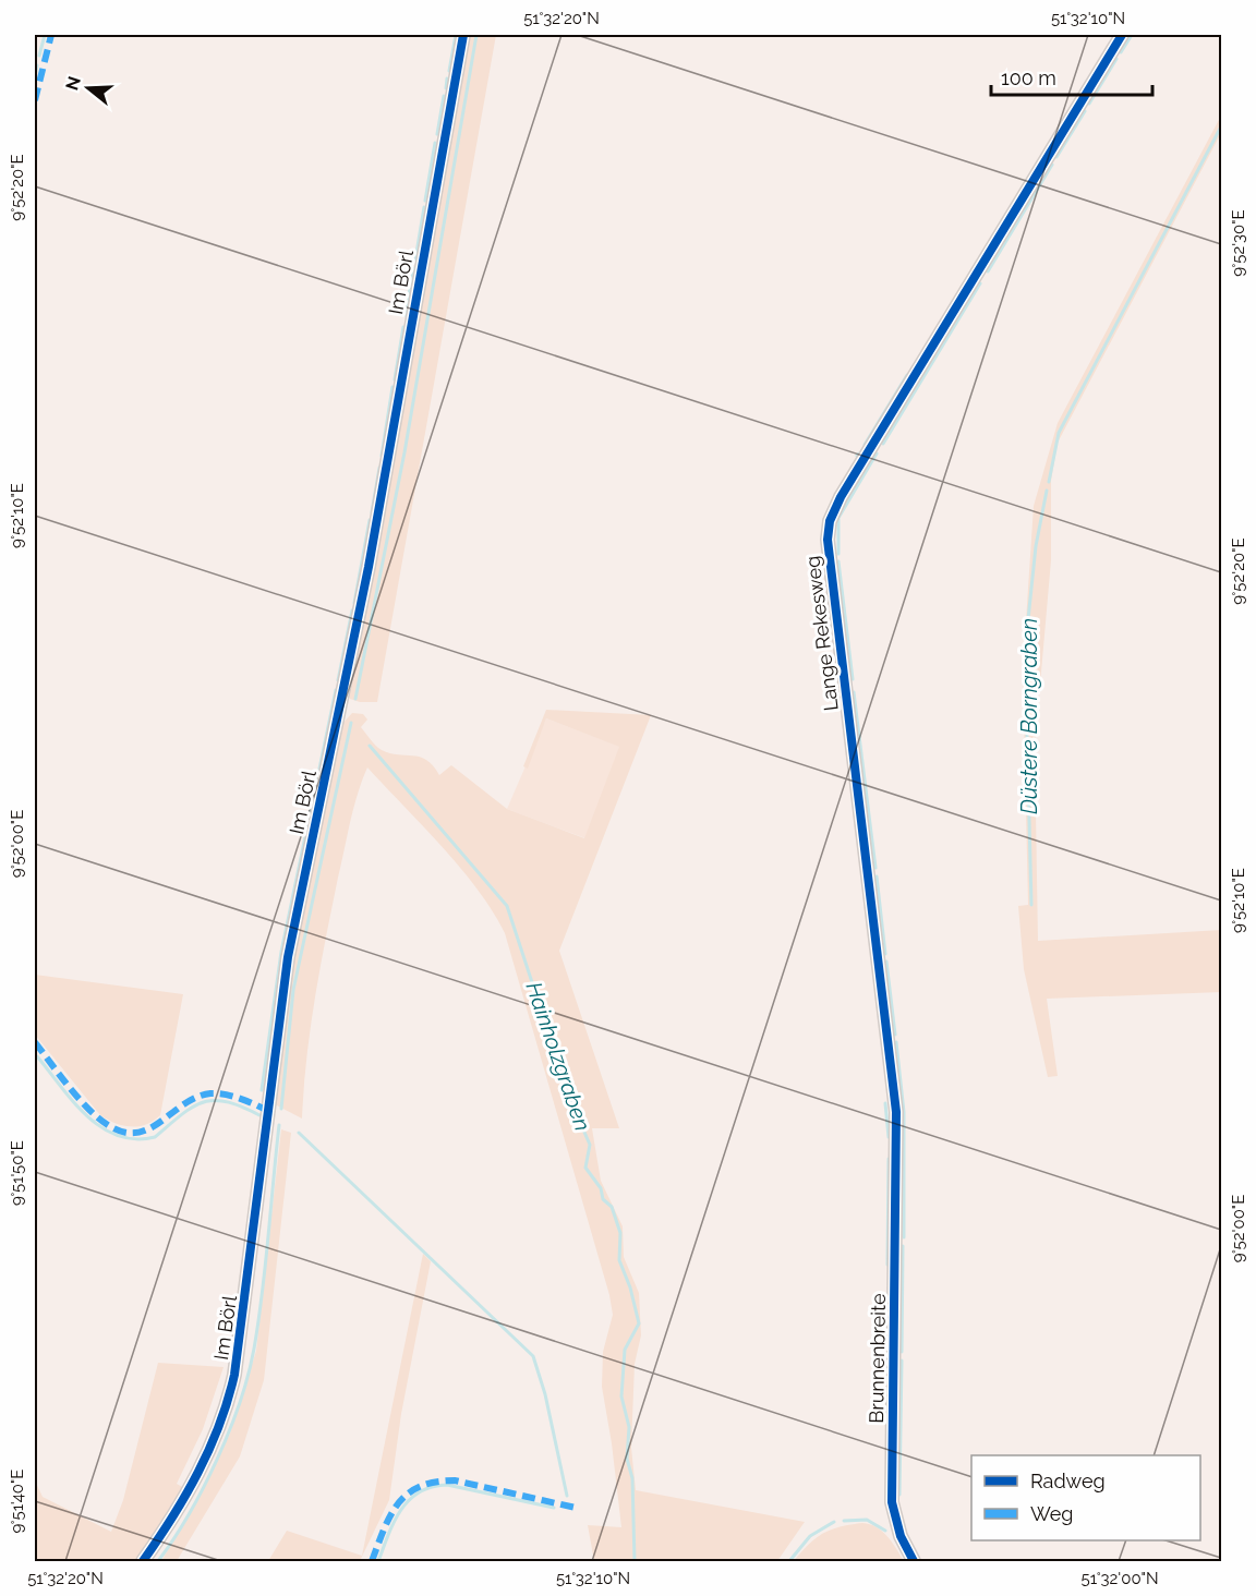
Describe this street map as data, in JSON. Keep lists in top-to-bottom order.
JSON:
{
  "streets": {
    "street": ["Im Börl", "Lange Rekesweg", "Brunnenbreite"]
  },
  "crossings": [
    ["Lange Rekesweg", "Brunnenbreite"]
  ],
  "water": ["Düstere Borngraben", "Hainholzgraben"],
  "legend": ["Radweg", "Weg"],
  "scale_bar": "100 m",
  "north": "left",
  "coordinates": [
    "51°32'20\"N",
    "51°32'10\"N",
    "9°52'20\"E",
    "9°52'30\"E",
    "9°52'10\"E",
    "9°52'00\"E",
    "9°51'50\"E",
    "9°51'40\"E",
    "51°32'00\"N"
  ]
}
